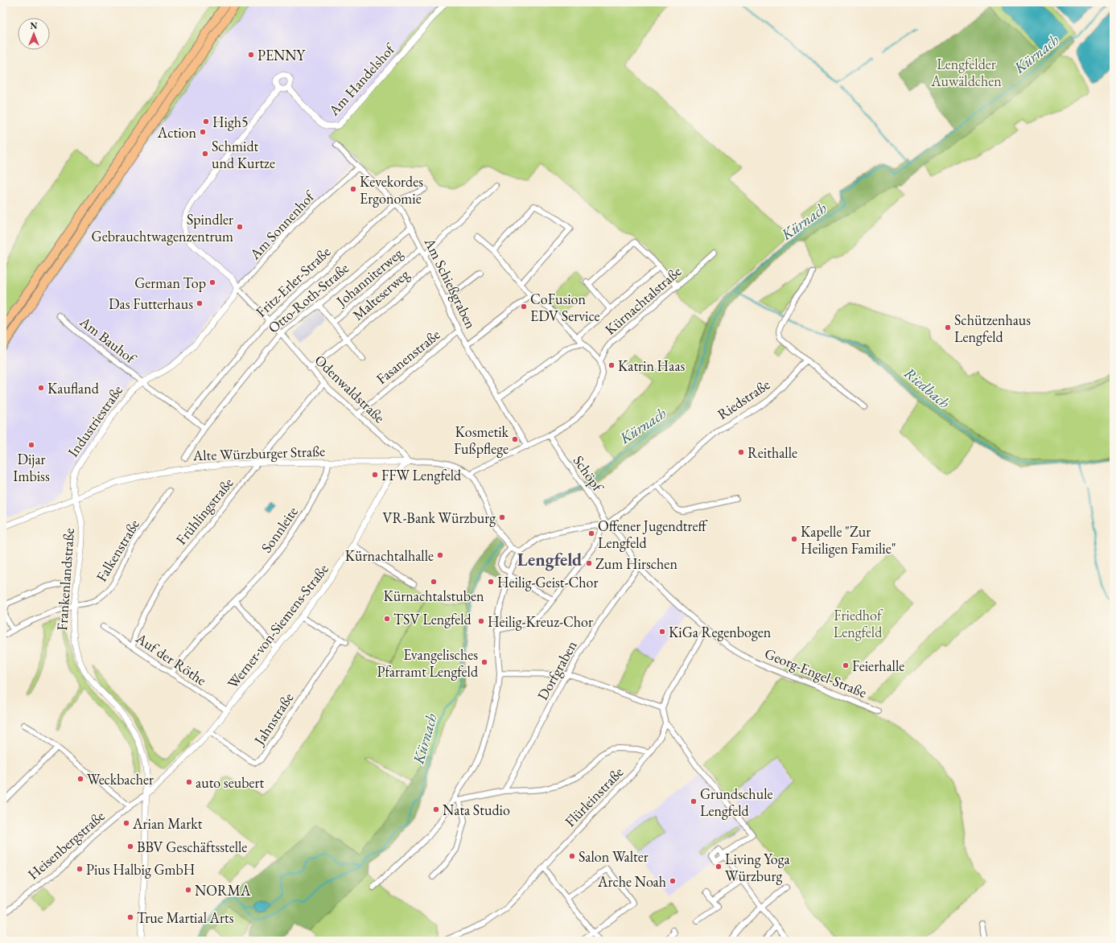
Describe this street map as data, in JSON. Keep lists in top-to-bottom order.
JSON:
{
  "streets": {
    "street": [
      "Am Handelshof",
      "Am Sonnenhof",
      "Johanniterweg",
      "Fritz-Erler-Straße",
      "Am Schießgraben",
      "Malteserweg",
      "Otto-Roth-Straße",
      "Kürnachtalstraße",
      "Am Bauhof",
      "Fasanenstraße",
      "Odenwaldstraße",
      "Riedstraße",
      "Industriestraße",
      "Alte Würzburger Straße",
      "Schöpf",
      "Frühlingstraße",
      "Sonnleite",
      "Falkenstraße",
      "Frankenlandstraße",
      "Werner-von-Siemens-Straße",
      "Auf der Röthe",
      "Dorfgraben",
      "Georg-Engel-Straße",
      "Jahnstraße",
      "Flürleinstraße",
      "Heisenbergstraße"
    ]
  },
  "crossings": [
    ["Am Sonnenhof", "Am Schießgraben"],
    ["Am Sonnenhof", "Odenwaldstraße"],
    ["Am Sonnenhof", "Industriestraße"],
    ["Johanniterweg", "Am Schießgraben"],
    ["Johanniterweg", "Malteserweg"],
    ["Fritz-Erler-Straße", "Am Schießgraben"],
    ["Fritz-Erler-Straße", "Am Bauhof"],
    ["Fritz-Erler-Straße", "Odenwaldstraße"],
    ["Am Schießgraben", "Malteserweg"],
    ["Am Schießgraben", "Otto-Roth-Straße"],
    ["Am Schießgraben", "Fasanenstraße"],
    ["Malteserweg", "Otto-Roth-Straße"],
    ["Malteserweg", "Odenwaldstraße"],
    ["Otto-Roth-Straße", "Am Bauhof"],
    ["Otto-Roth-Straße", "Odenwaldstraße"],
    ["Am Bauhof", "Industriestraße"],
    ["Fasanenstraße", "Odenwaldstraße"],
    ["Odenwaldstraße", "Industriestraße"],
    ["Odenwaldstraße", "Alte Würzburger Straße"],
    ["Odenwaldstraße", "Frühlingstraße"],
    ["Odenwaldstraße", "Werner-von-Siemens-Straße"],
    ["Riedstraße", "Schöpf"],
    ["Riedstraße", "Georg-Engel-Straße"],
    ["Industriestraße", "Alte Würzburger Straße"],
    ["Industriestraße", "Frankenlandstraße"],
    ["Alte Würzburger Straße", "Frühlingstraße"],
    ["Alte Würzburger Straße", "Sonnleite"],
    ["Alte Würzburger Straße", "Frankenlandstraße"],
    ["Alte Würzburger Straße", "Werner-von-Siemens-Straße"],
    ["Schöpf", "Georg-Engel-Straße"],
    ["Frühlingstraße", "Auf der Röthe"],
    ["Sonnleite", "Auf der Röthe"],
    ["Falkenstraße", "Frankenlandstraße"],
    ["Frankenlandstraße", "Werner-von-Siemens-Straße"],
    ["Frankenlandstraße", "Heisenbergstraße"],
    ["Werner-von-Siemens-Straße", "Auf der Röthe"],
    ["Werner-von-Siemens-Straße", "Jahnstraße"],
    ["Werner-von-Siemens-Straße", "Heisenbergstraße"],
    ["Dorfgraben", "Georg-Engel-Straße"]
  ],
  "districts": ["Lengfeld"],
  "water": ["Kürnach", "Riedbach"],
  "parks": ["Lengfelder Auwäldchen", "Friedhof Lengfeld"],
  "places": [
    "PENNY",
    "High5",
    "Action",
    "Schmidt und Kurtze",
    "Kevekordes Ergonomie",
    "Spindler Gebrauchtwagenzentrum",
    "German Top",
    "Das Futterhaus",
    "CoFusion EDV Service",
    "Schützenhaus Lengfeld",
    "Katrin Haas",
    "Kaufland",
    "Kosmetik Fußpflege",
    "Dijar Imbiss",
    "Reithalle",
    "FFW Lengfeld",
    "VR-Bank Würzburg",
    "Offener Jugendtreff Lengfeld",
    "Kapelle \"Zur Heiligen Familie\"",
    "Kürnachtalhalle",
    "Zum Hirschen",
    "Kürnachtalstuben",
    "Heilig-Geist-Chor",
    "TSV Lengfeld",
    "Heilig-Kreuz-Chor",
    "KiGa Regenbogen",
    "Evangelisches Pfarramt Lengfeld",
    "Feierhalle",
    "Weckbacher",
    "auto seubert",
    "Grundschule Lengfeld",
    "Nata Studio",
    "Arian Markt",
    "BBV Geschäftsstelle",
    "Salon Walter",
    "Living Yoga Würzburg",
    "Pius Halbig GmbH",
    "Arche Noah",
    "NORMA",
    "True Martial Arts"
  ],
  "north": "top"
}
